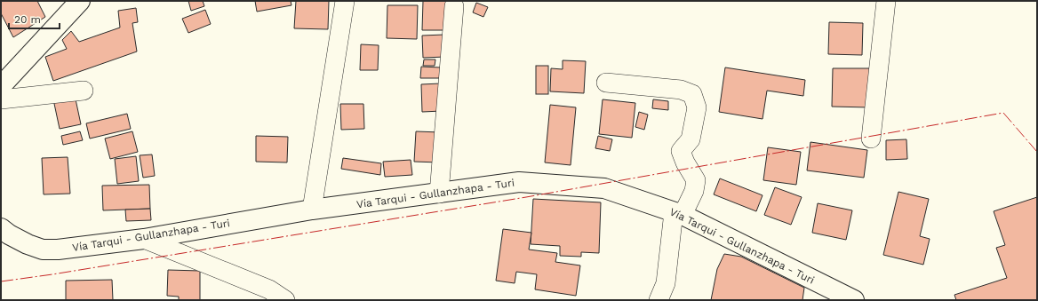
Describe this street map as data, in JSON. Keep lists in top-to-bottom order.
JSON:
{
  "streets": {
    "main road": ["Vía Tarqui - Gullanzhapa - Turi"]
  },
  "scale_bar": "20 m"
}
